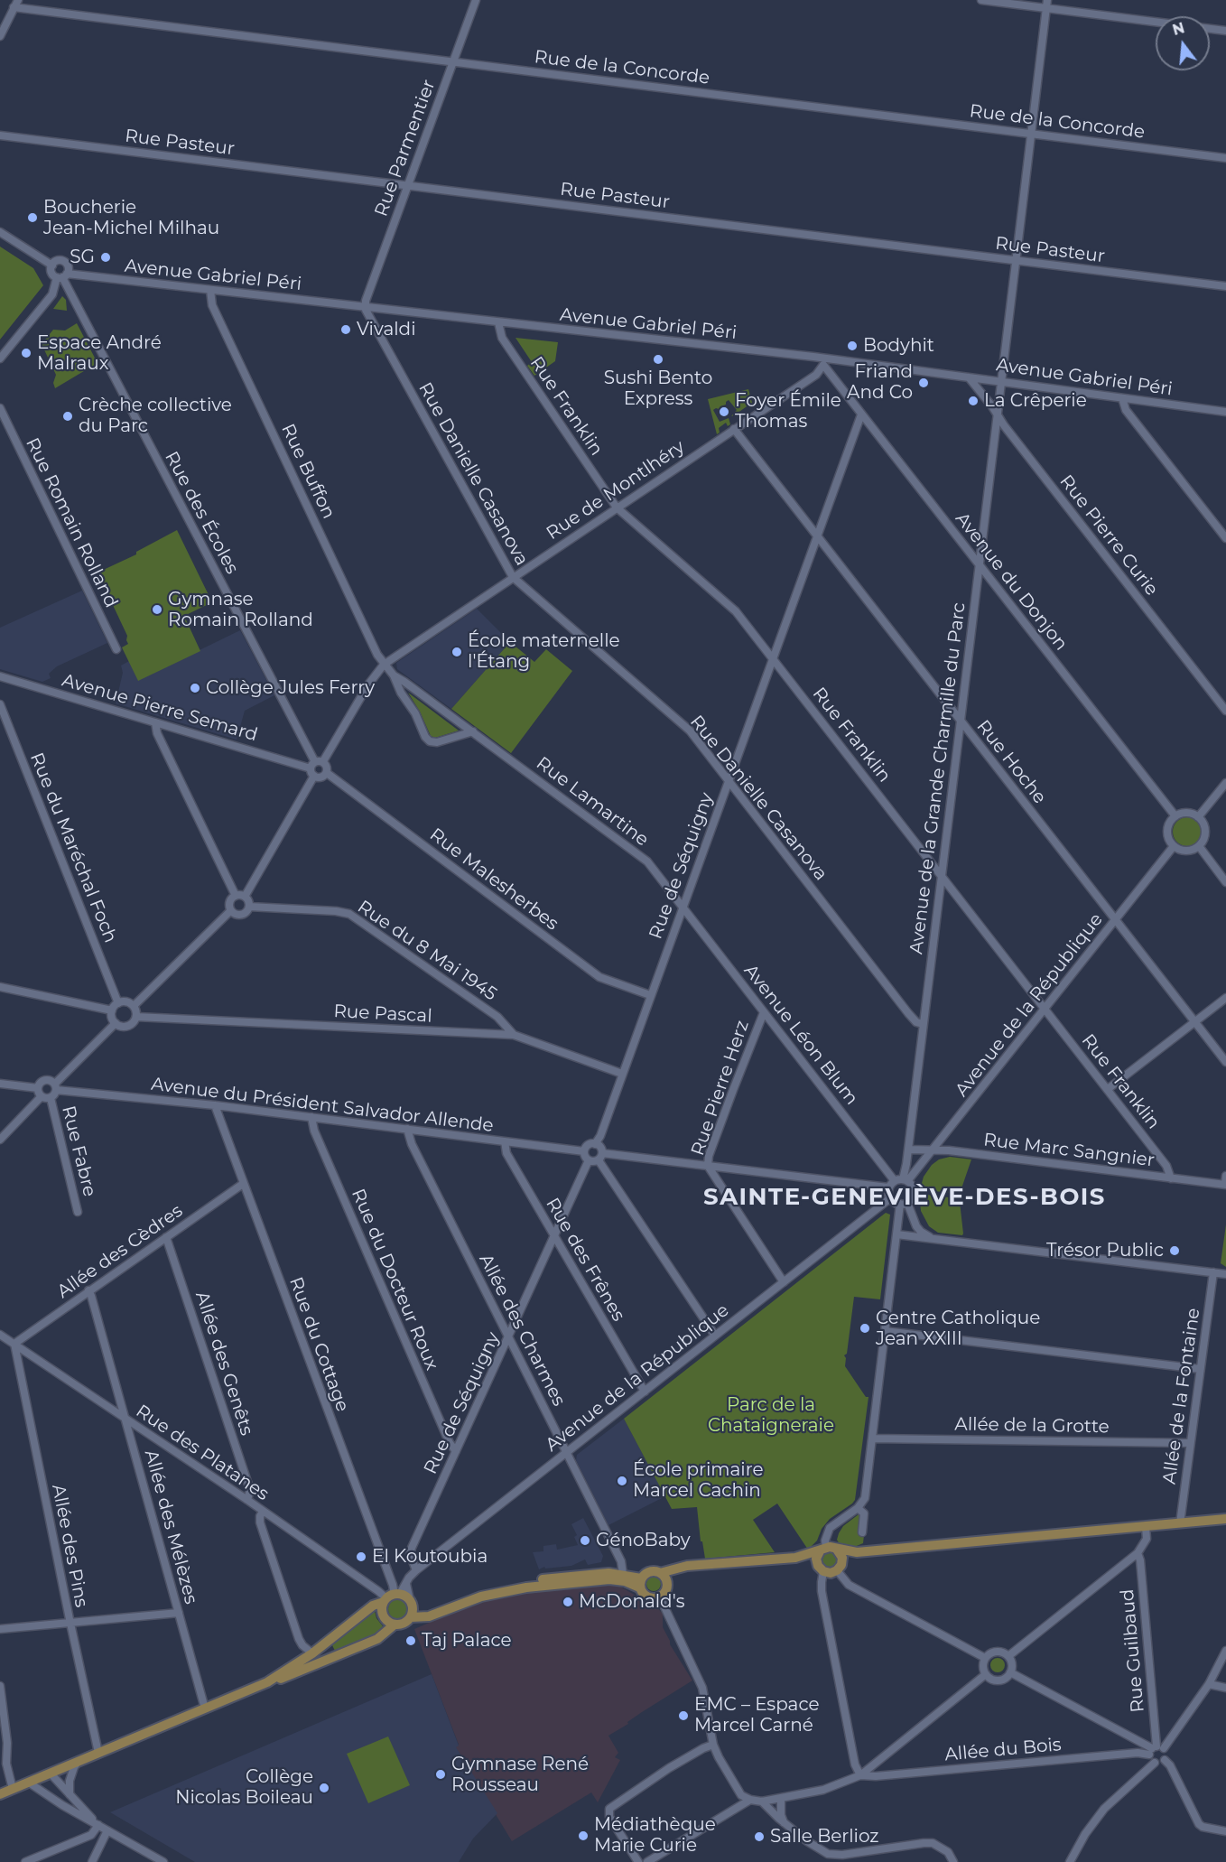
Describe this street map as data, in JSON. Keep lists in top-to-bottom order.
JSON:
{
  "streets": {
    "street": [
      "Rue de la Concorde",
      "Rue Pasteur",
      "Rue Parmentier",
      "Avenue Gabriel Péri",
      "Rue Franklin",
      "Rue Buffon",
      "Rue Danielle Casanova",
      "Rue de Montlhéry",
      "Rue des Écoles",
      "Rue Romain Rolland",
      "Rue Pierre Curie",
      "Avenue du Donjon",
      "Avenue Pierre Semard",
      "Rue Hoche",
      "Avenue de la Grande Charmille du Parc",
      "Rue Lamartine",
      "Rue du Maréchal Foch",
      "Rue de Séquigny",
      "Rue Malesherbes",
      "Rue du 8 Mai 1945",
      "Avenue de la République",
      "Rue Pascal",
      "Avenue Léon Blum",
      "Rue Pierre Herz",
      "Avenue du Président Salvador Allende",
      "Rue Marc Sangnier",
      "Rue Fabre",
      "Allée des Cèdres",
      "Rue des Frênes",
      "Rue du Docteur Roux",
      "Allée des Charmes",
      "Rue du Cottage",
      "Allée des Genêts",
      "Allée de la Fontaine",
      "Allée de la Grotte",
      "Rue des Platanes",
      "Allée des Mélèzes",
      "Allée des Pins",
      "Rue Guilbaud",
      "Allée du Bois"
    ]
  },
  "crossings": [
    ["Rue de la Concorde", "Rue Parmentier"],
    ["Rue de la Concorde", "Avenue de la Grande Charmille du Parc"],
    ["Rue Pasteur", "Rue Parmentier"],
    ["Rue Pasteur", "Avenue de la Grande Charmille du Parc"],
    ["Rue Parmentier", "Avenue Gabriel Péri"],
    ["Rue Parmentier", "Rue Danielle Casanova"],
    ["Avenue Gabriel Péri", "Rue Franklin"],
    ["Avenue Gabriel Péri", "Rue Buffon"],
    ["Avenue Gabriel Péri", "Rue Danielle Casanova"],
    ["Avenue Gabriel Péri", "Rue de Montlhéry"],
    ["Avenue Gabriel Péri", "Rue des Écoles"],
    ["Avenue Gabriel Péri", "Rue Pierre Curie"],
    ["Avenue Gabriel Péri", "Avenue du Donjon"],
    ["Avenue Gabriel Péri", "Avenue de la Grande Charmille du Parc"],
    ["Rue Franklin", "Rue de Montlhéry"],
    ["Rue Franklin", "Avenue de la Grande Charmille du Parc"],
    ["Rue Franklin", "Rue de Séquigny"],
    ["Rue Franklin", "Avenue de la République"],
    ["Rue Franklin", "Rue Marc Sangnier"],
    ["Rue Buffon", "Rue de Montlhéry"],
    ["Rue Buffon", "Rue Lamartine"],
    ["Rue Danielle Casanova", "Rue de Montlhéry"],
    ["Rue Danielle Casanova", "Avenue de la Grande Charmille du Parc"],
    ["Rue Danielle Casanova", "Rue de Séquigny"],
    ["Rue de Montlhéry", "Rue des Écoles"],
    ["Rue de Montlhéry", "Avenue du Donjon"],
    ["Rue de Montlhéry", "Avenue Pierre Semard"],
    ["Rue de Montlhéry", "Rue Hoche"],
    ["Rue de Montlhéry", "Rue Lamartine"],
    ["Rue de Montlhéry", "Rue du 8 Mai 1945"],
    ["Rue des Écoles", "Avenue Pierre Semard"],
    ["Rue des Écoles", "Rue Malesherbes"],
    ["Rue Pierre Curie", "Avenue de la Grande Charmille du Parc"],
    ["Avenue du Donjon", "Avenue de la Grande Charmille du Parc"],
    ["Avenue du Donjon", "Rue de Séquigny"],
    ["Avenue du Donjon", "Avenue de la République"],
    ["Rue Hoche", "Avenue de la Grande Charmille du Parc"],
    ["Rue Hoche", "Rue de Séquigny"],
    ["Rue Hoche", "Avenue de la République"],
    ["Avenue de la Grande Charmille du Parc", "Avenue de la République"],
    ["Avenue de la Grande Charmille du Parc", "Avenue Léon Blum"],
    ["Avenue de la Grande Charmille du Parc", "Rue Marc Sangnier"],
    ["Rue Lamartine", "Rue de Séquigny"],
    ["Rue Lamartine", "Avenue Léon Blum"],
    ["Rue du Maréchal Foch", "Rue Pascal"],
    ["Rue de Séquigny", "Rue Malesherbes"],
    ["Rue de Séquigny", "Avenue de la République"],
    ["Rue de Séquigny", "Rue Pascal"],
    ["Rue de Séquigny", "Avenue Léon Blum"],
    ["Rue de Séquigny", "Avenue du Président Salvador Allende"],
    ["Rue de Séquigny", "Rue des Frênes"],
    ["Rue de Séquigny", "Rue du Docteur Roux"],
    ["Rue de Séquigny", "Allée des Charmes"],
    ["Rue du 8 Mai 1945", "Rue Pascal"],
    ["Avenue de la République", "Avenue Léon Blum"],
    ["Avenue de la République", "Rue Pierre Herz"],
    ["Avenue de la République", "Rue Marc Sangnier"],
    ["Avenue de la République", "Rue des Frênes"],
    ["Avenue de la République", "Allée des Charmes"],
    ["Avenue de la République", "Rue du Cottage"],
    ["Avenue de la République", "Rue des Platanes"],
    ["Avenue Léon Blum", "Rue Pierre Herz"],
    ["Avenue du Président Salvador Allende", "Rue Fabre"],
    ["Avenue du Président Salvador Allende", "Rue des Frênes"],
    ["Avenue du Président Salvador Allende", "Rue du Docteur Roux"],
    ["Avenue du Président Salvador Allende", "Allée des Charmes"],
    ["Avenue du Président Salvador Allende", "Rue du Cottage"],
    ["Allée des Cèdres", "Rue du Cottage"],
    ["Allée des Cèdres", "Allée des Genêts"],
    ["Allée des Cèdres", "Rue des Platanes"],
    ["Allée des Cèdres", "Allée des Mélèzes"],
    ["Allée des Cèdres", "Allée des Pins"],
    ["Rue du Cottage", "Rue des Platanes"],
    ["Allée des Genêts", "Rue des Platanes"],
    ["Allée de la Fontaine", "Allée de la Grotte"],
    ["Rue des Platanes", "Allée des Mélèzes"],
    ["Rue des Platanes", "Allée des Pins"],
    ["Rue Guilbaud", "Allée du Bois"]
  ],
  "districts": ["SAINTE-GENEVIÈVE-DES-BOIS"],
  "parks": ["Parc de la Chataigneraie"],
  "places": [
    "Boucherie Jean-Michel Milhau",
    "SG",
    "Vivaldi",
    "Bodyhit",
    "Espace André Malraux",
    "Sushi Bento Express",
    "Friand And Co",
    "La Crêperie",
    "Foyer Émile Thomas",
    "Crèche collective du Parc",
    "Gymnase Romain Rolland",
    "École maternelle l'Étang",
    "Collège Jules Ferry",
    "Trésor Public",
    "Centre Catholique Jean XXIII",
    "École primaire Marcel Cachin",
    "GénoBaby",
    "El Koutoubia",
    "McDonald's",
    "Taj Palace",
    "EMC – Espace Marcel Carné",
    "Gymnase René Rousseau",
    "Collège Nicolas Boileau",
    "Médiathèque Marie Curie",
    "Salle Berlioz"
  ],
  "north": "top"
}
